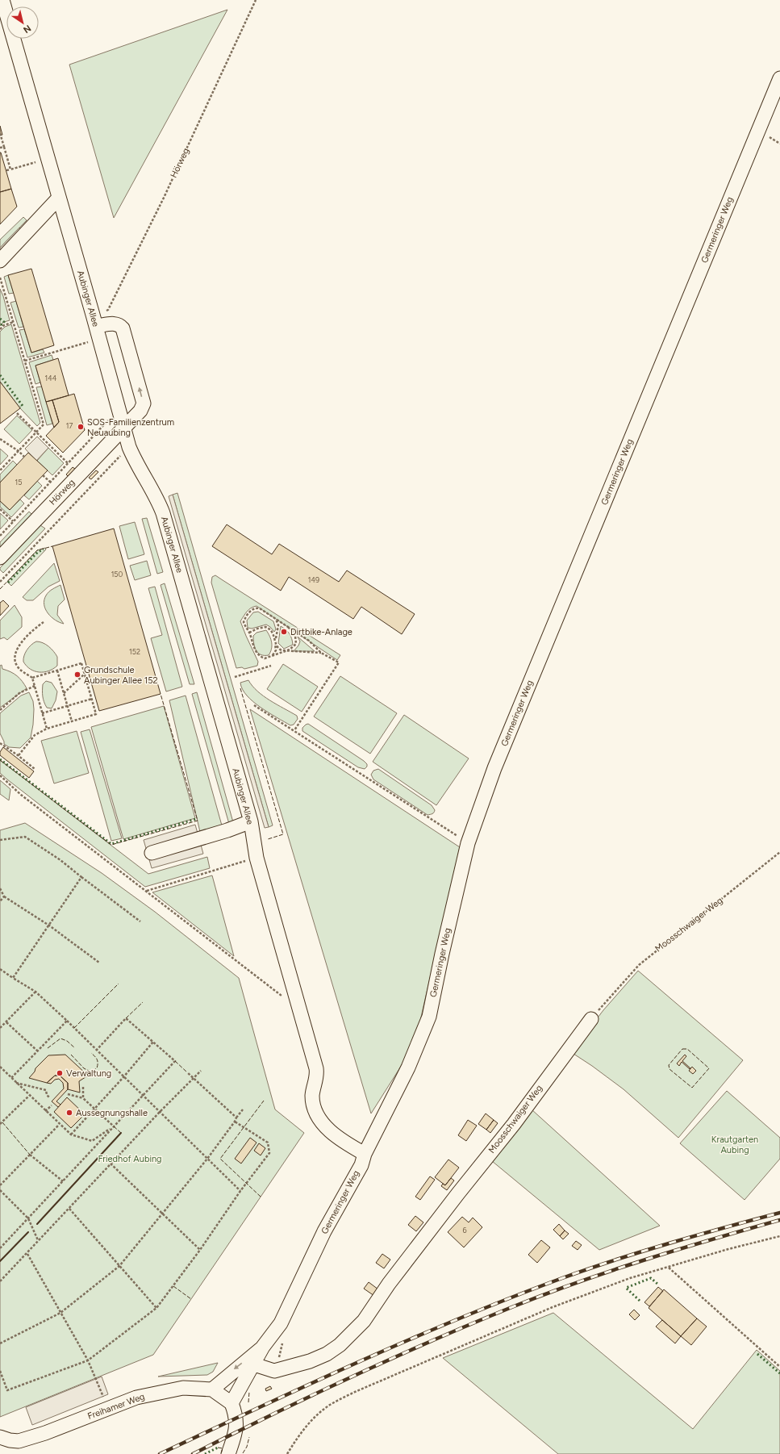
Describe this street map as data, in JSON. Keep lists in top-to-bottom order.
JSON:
{
  "streets": {
    "street": [
      "Hörweg",
      "Germeringer Weg",
      "Aubinger Allee",
      "Moosschwaiger Weg",
      "Freihamer Weg"
    ]
  },
  "crossings": [
    ["Hörweg", "Aubinger Allee"],
    ["Germeringer Weg", "Aubinger Allee"],
    ["Germeringer Weg", "Moosschwaiger Weg"],
    ["Germeringer Weg", "Freihamer Weg"]
  ],
  "parks": ["Krautgarten Aubing", "Friedhof Aubing"],
  "places": [
    "SOS-Familienzentrum Neuaubing",
    "Dirtbike-Anlage",
    "Grundschule Aubinger Allee 152",
    "Verwaltung",
    "Aussegnungshalle"
  ],
  "house_numbers": [
    "144",
    "17",
    "15",
    "150",
    "149",
    "152",
    "6"
  ],
  "north": "bottom right"
}
